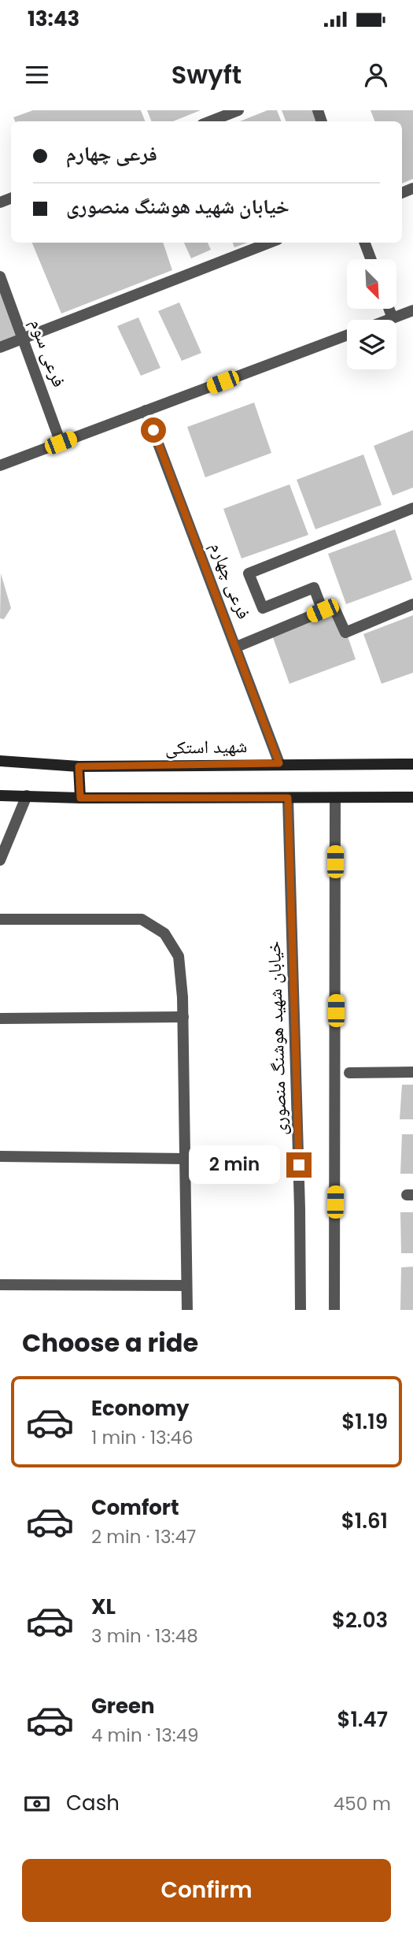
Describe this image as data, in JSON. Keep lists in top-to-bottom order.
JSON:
{
  "streets": {
    "main road": ["شهید استکی"],
    "street": ["فرعی سوم", "فرعی چهارم", "خیابان شهید هوشنگ منصوری"]
  },
  "crossings": [
    ["فرعی چهارم", "شهید استکی"]
  ],
  "north": "bottom right",
  "page": {
    "status": "13:43",
    "header": "Swyft",
    "banner": ["فرعی چهارم", "خیابان شهید هوشنگ منصوری"],
    "bubble": "2 min",
    "heading": "Choose a ride",
    "list": [
      {
        "name": "Economy",
        "note": "1 min · 13:46",
        "value": "$1.19"
      },
      {
        "name": "Comfort",
        "note": "2 min · 13:47",
        "value": "$1.61"
      },
      {
        "name": "XL",
        "note": "3 min · 13:48",
        "value": "$2.03"
      },
      {
        "name": "Green",
        "note": "4 min · 13:49",
        "value": "$1.47"
      }
    ],
    "pay": ["Cash", "450 m"],
    "buttons": "Confirm"
  }
}
